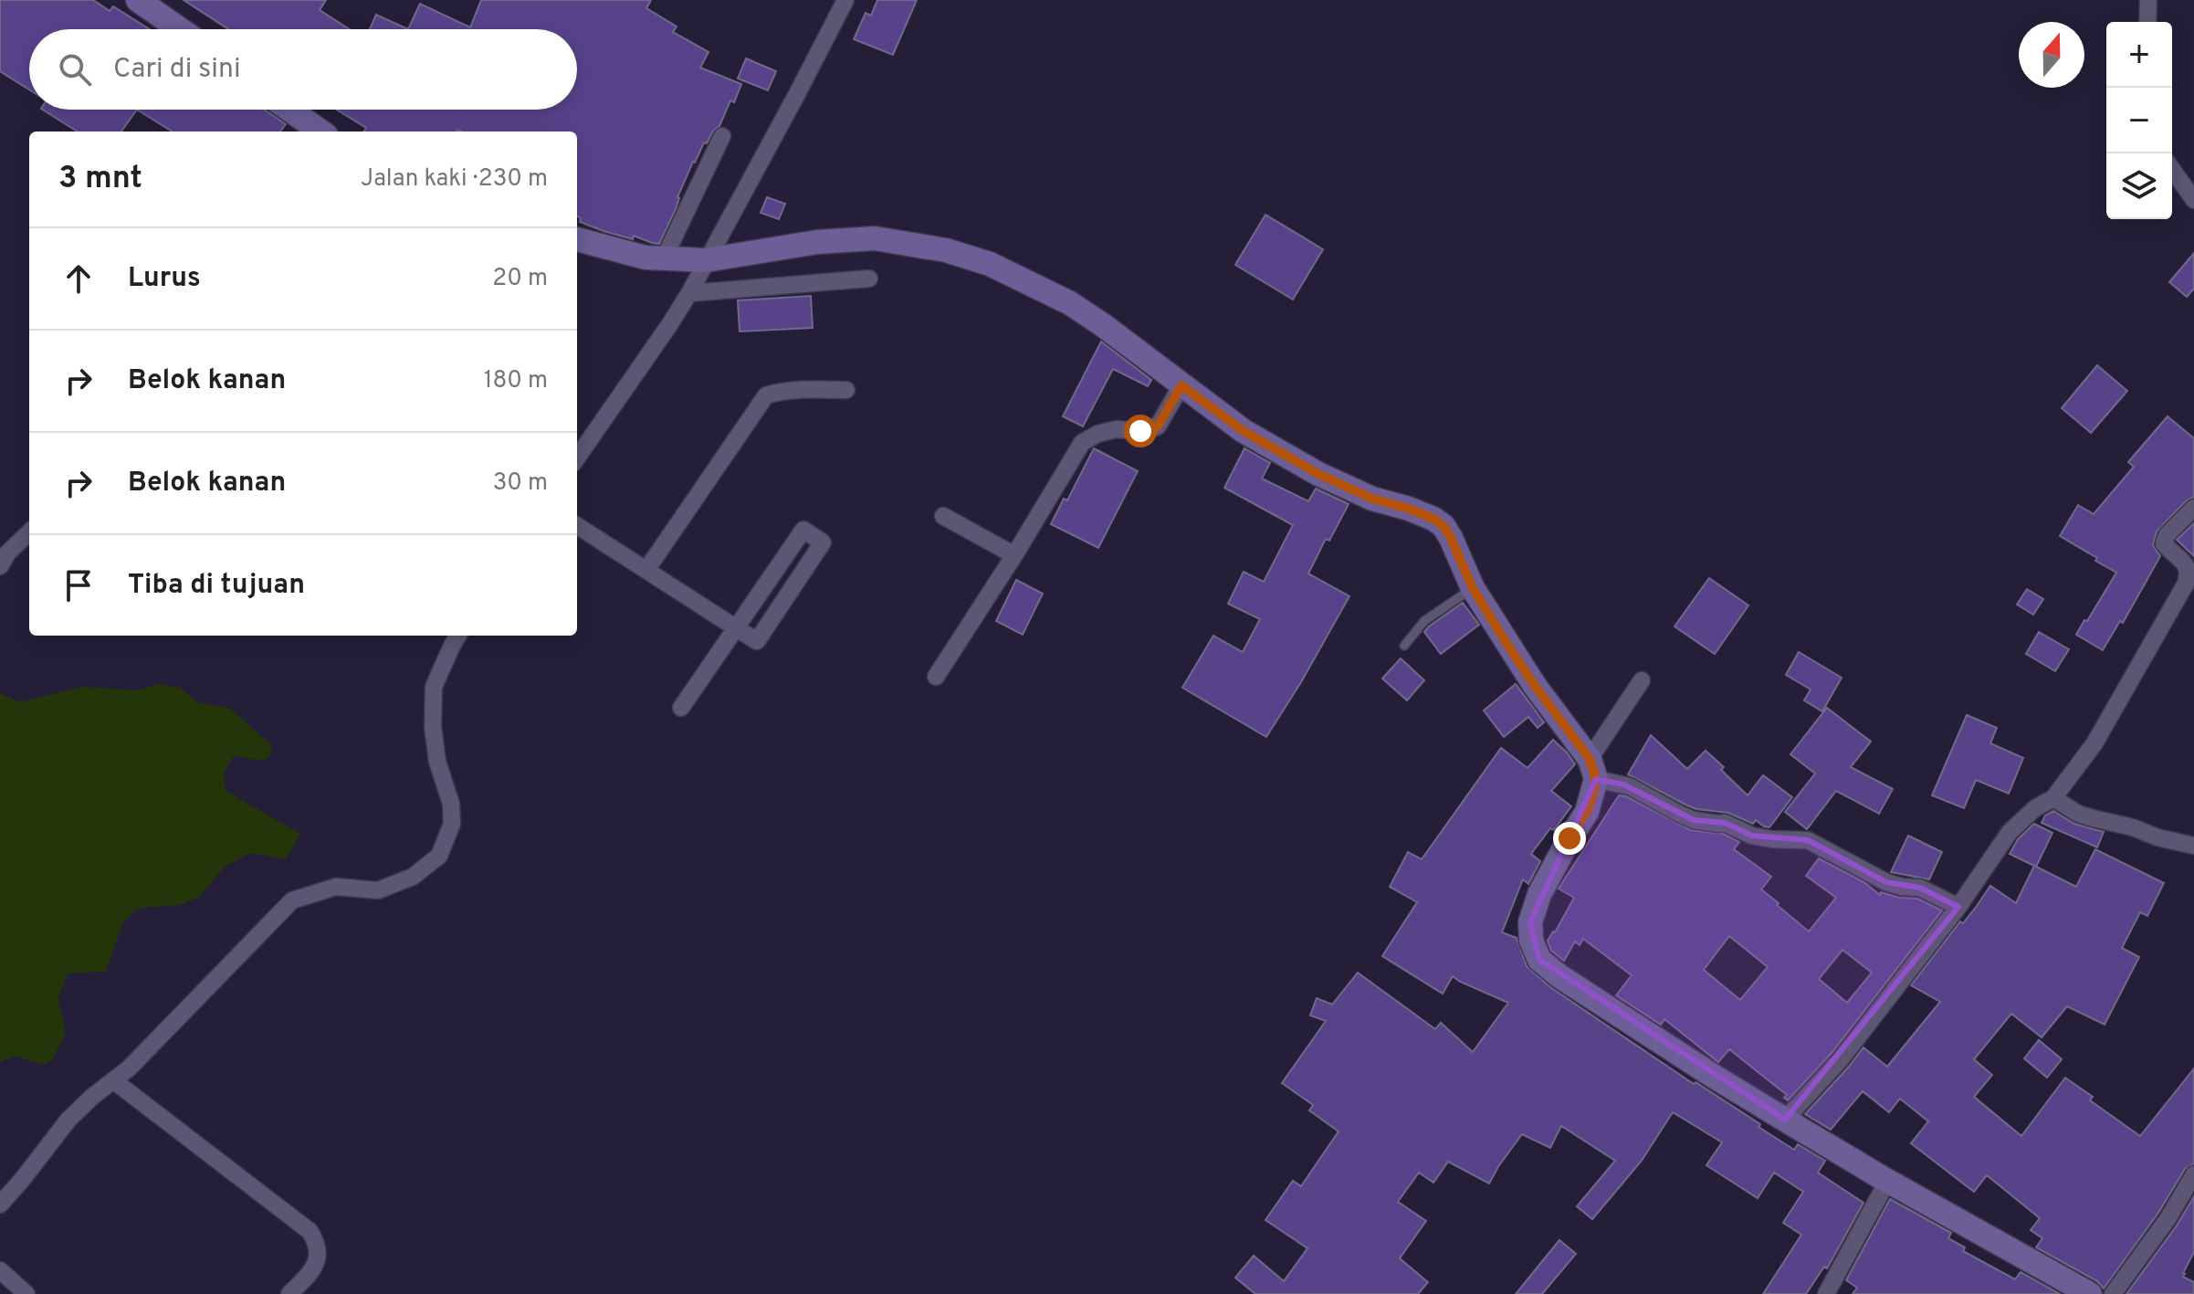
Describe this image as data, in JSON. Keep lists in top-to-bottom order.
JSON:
{
  "north": "top",
  "page": {
    "map_buttons": ["+", "−"],
    "search": "Cari di sini",
    "heading": ["3 mnt", "Jalan kaki · 230 m"],
    "list": [
      ["Lurus", "20 m"],
      ["Belok kanan", "180 m"],
      ["Belok kanan", "30 m"],
      "Tiba di tujuan"
    ]
  }
}
